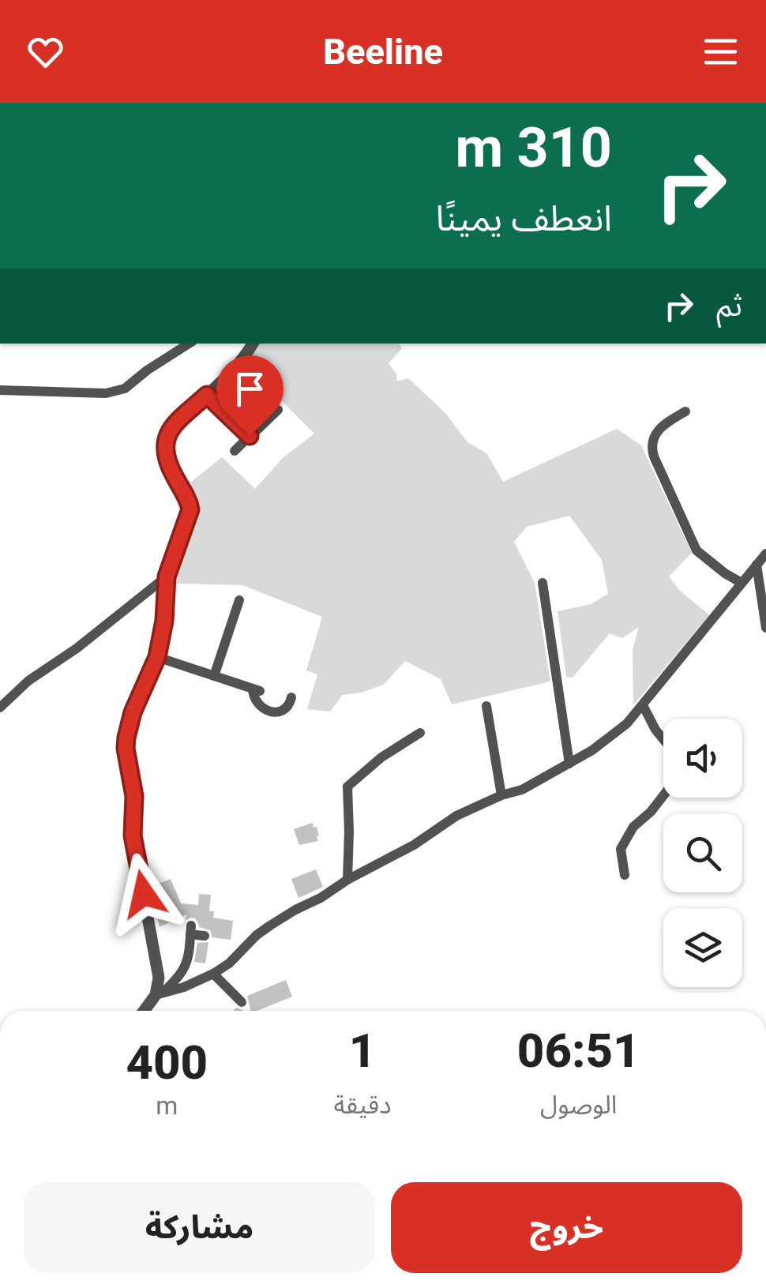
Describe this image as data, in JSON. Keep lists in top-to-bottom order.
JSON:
{
  "page": {
    "header": "Beeline",
    "turn": ["310 m", "انعطف يمينًا"],
    "then": "ثم",
    "eta": [
      "06:51",
      "الوصول",
      "1",
      "دقيقة",
      "400",
      "m"
    ],
    "buttons": ["خروج", "مشاركة"]
  }
}
